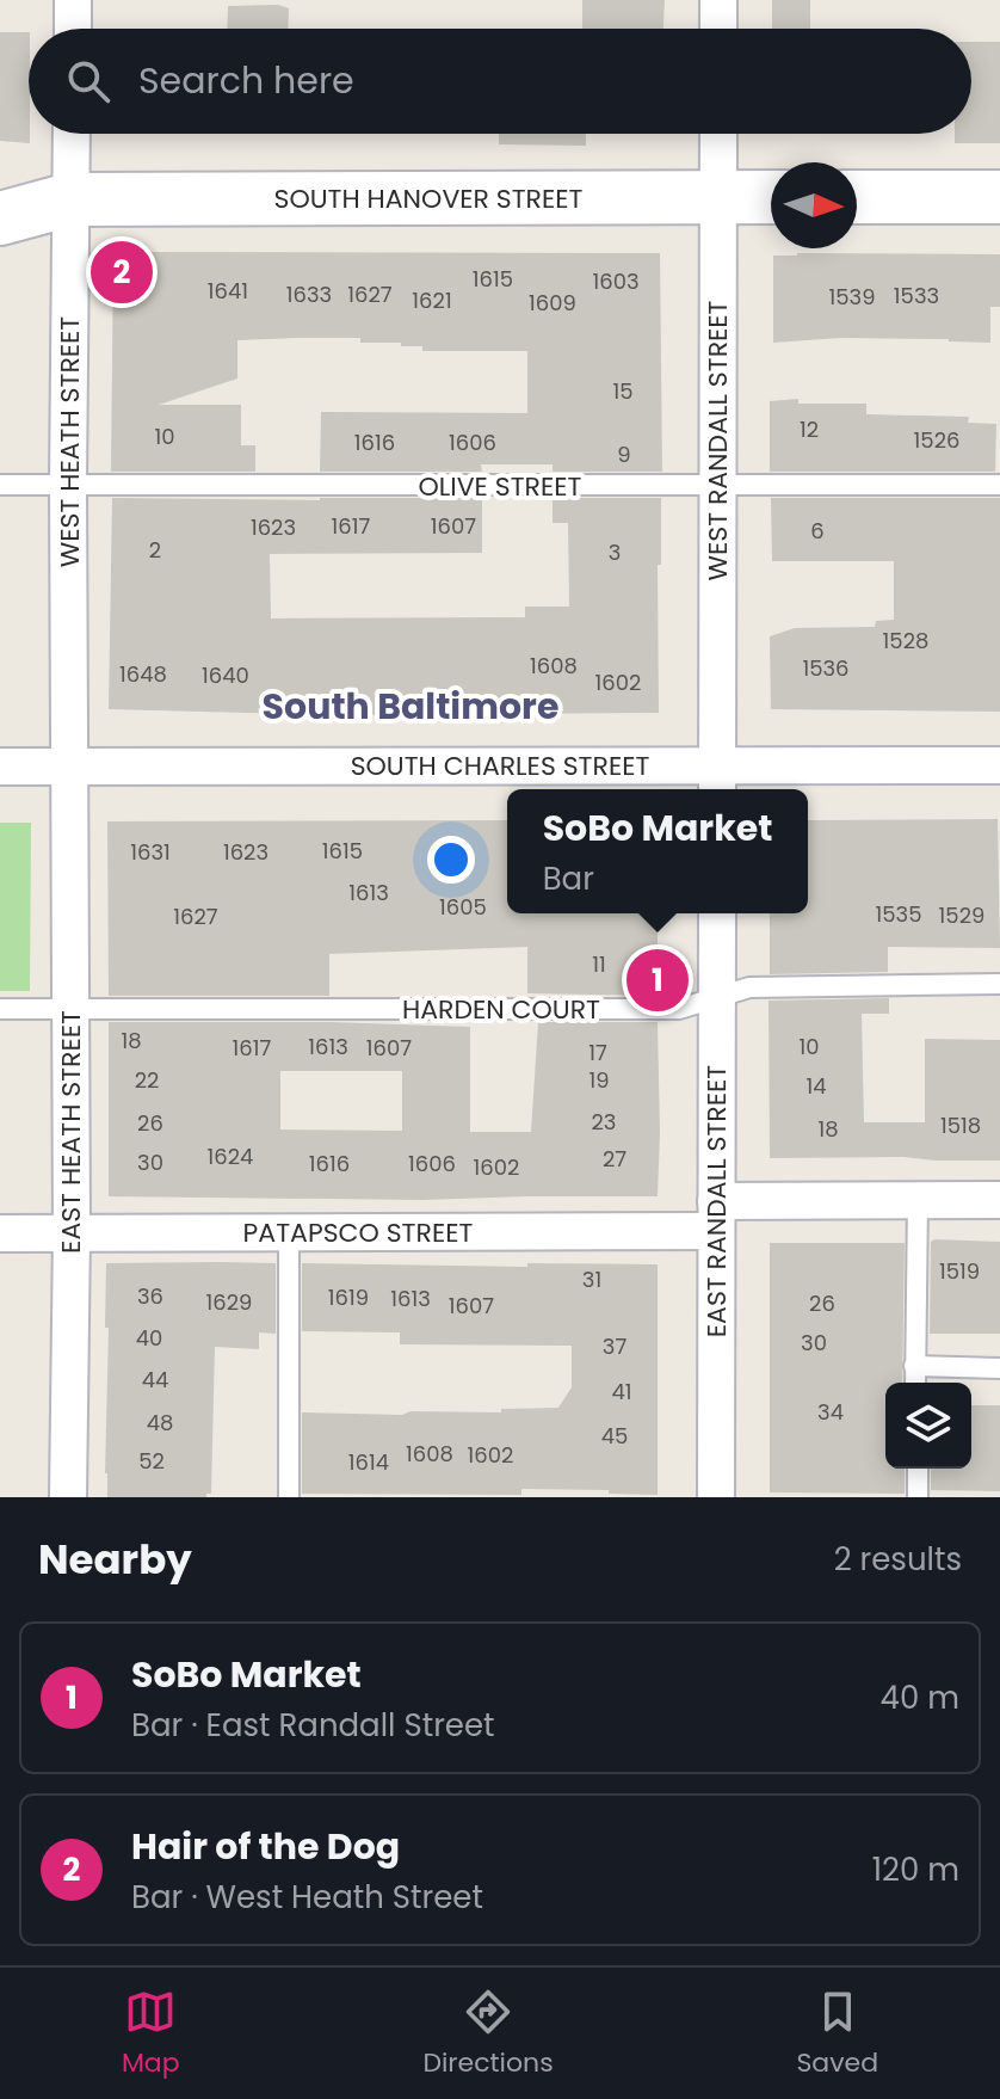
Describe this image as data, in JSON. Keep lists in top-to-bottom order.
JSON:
{
  "streets": {
    "main road": ["SOUTH HANOVER STREET"],
    "street": [
      "WEST RANDALL STREET",
      "WEST HEATH STREET",
      "SOUTH CHARLES STREET",
      "EAST HEATH STREET",
      "EAST RANDALL STREET",
      "PATAPSCO STREET"
    ],
    "lane": ["OLIVE STREET", "HARDEN COURT"]
  },
  "crossings": [
    ["SOUTH HANOVER STREET", "WEST RANDALL STREET"],
    ["SOUTH HANOVER STREET", "WEST HEATH STREET"],
    ["WEST RANDALL STREET", "OLIVE STREET"],
    ["WEST RANDALL STREET", "SOUTH CHARLES STREET"],
    ["WEST HEATH STREET", "OLIVE STREET"],
    ["WEST HEATH STREET", "SOUTH CHARLES STREET"],
    ["WEST HEATH STREET", "EAST HEATH STREET"],
    ["SOUTH CHARLES STREET", "EAST HEATH STREET"],
    ["HARDEN COURT", "EAST HEATH STREET"],
    ["HARDEN COURT", "EAST RANDALL STREET"],
    ["EAST HEATH STREET", "PATAPSCO STREET"],
    ["EAST RANDALL STREET", "PATAPSCO STREET"]
  ],
  "districts": ["South Baltimore"],
  "house_numbers": [
    "1615",
    "1603",
    "1641",
    "1633",
    "1627",
    "1533",
    "1539",
    "1621",
    "1609",
    "15",
    "12",
    "10",
    "1526",
    "1616",
    "1606",
    "9",
    "1617",
    "1607",
    "1623",
    "6",
    "2",
    "3",
    "1528",
    "1608",
    "1536",
    "1648",
    "1640",
    "1602",
    "1615",
    "1631",
    "1623",
    "1613",
    "1605",
    "1535",
    "1529",
    "1627",
    "11",
    "18",
    "1613",
    "10",
    "1617",
    "1607",
    "17",
    "22",
    "19",
    "14",
    "23",
    "26",
    "1518",
    "18",
    "1624",
    "27",
    "30",
    "1616",
    "1606",
    "1602",
    "1519",
    "31",
    "36",
    "1619",
    "1613",
    "1629",
    "26",
    "1607",
    "40",
    "30",
    "37",
    "44",
    "41",
    "34",
    "48",
    "45",
    "1608",
    "1602",
    "52",
    "1614"
  ],
  "north": "right",
  "page": {
    "search": "Search here",
    "pins": ["2", "1"],
    "popup": ["SoBo Market", "Bar"],
    "heading": ["Nearby", "2 results"],
    "list": [
      {
        "mark": "1",
        "name": "SoBo Market",
        "note": "Bar · East Randall Street",
        "value": "40 m"
      },
      {
        "mark": "2",
        "name": "Hair of the Dog",
        "note": "Bar · West Heath Street",
        "value": "120 m"
      }
    ],
    "nav": ["Map", "Directions", "Saved"]
  }
}
